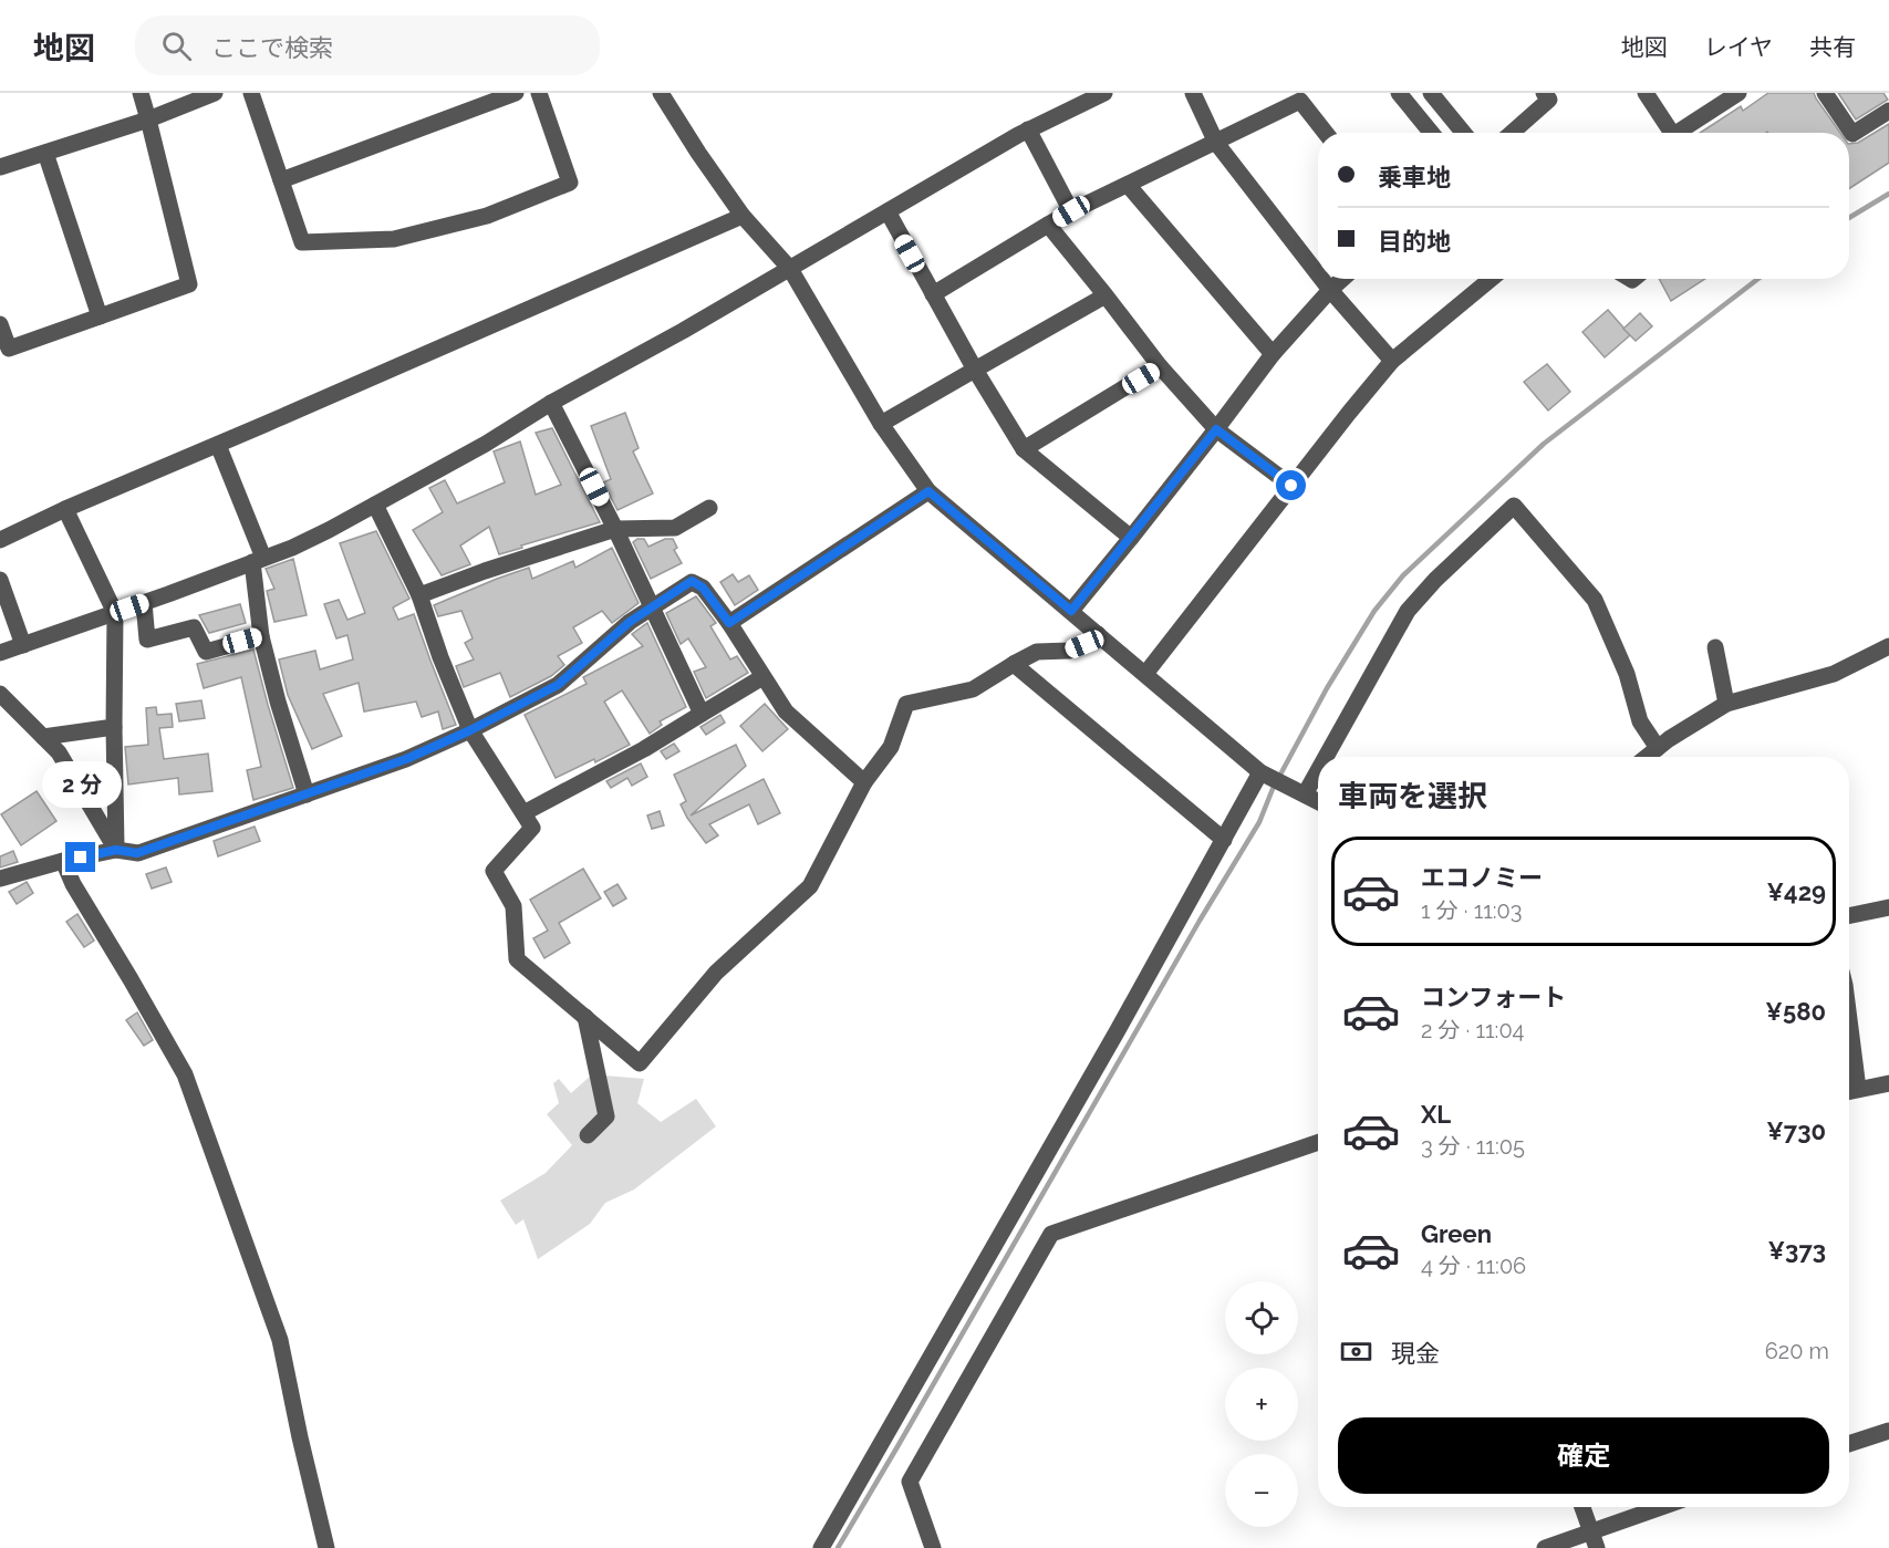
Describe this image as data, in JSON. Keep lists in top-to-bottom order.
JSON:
{
  "page": {
    "header": "地図",
    "search": "ここで検索",
    "nav": ["地図", "レイヤ", "共有"],
    "banner": ["乗車地", "目的地"],
    "heading": "車両を選択",
    "bubble": "2 分",
    "list": [
      {
        "name": "エコノミー",
        "note": "1 分 · 11:03",
        "value": "¥429"
      },
      {
        "name": "コンフォート",
        "note": "2 分 · 11:04",
        "value": "¥580"
      },
      {
        "name": "XL",
        "note": "3 分 · 11:05",
        "value": "¥730"
      },
      {
        "name": "Green",
        "note": "4 分 · 11:06",
        "value": "¥373"
      }
    ],
    "map_buttons": ["+", "−"],
    "pay": ["現金", "620 m"],
    "buttons": "確定"
  }
}
